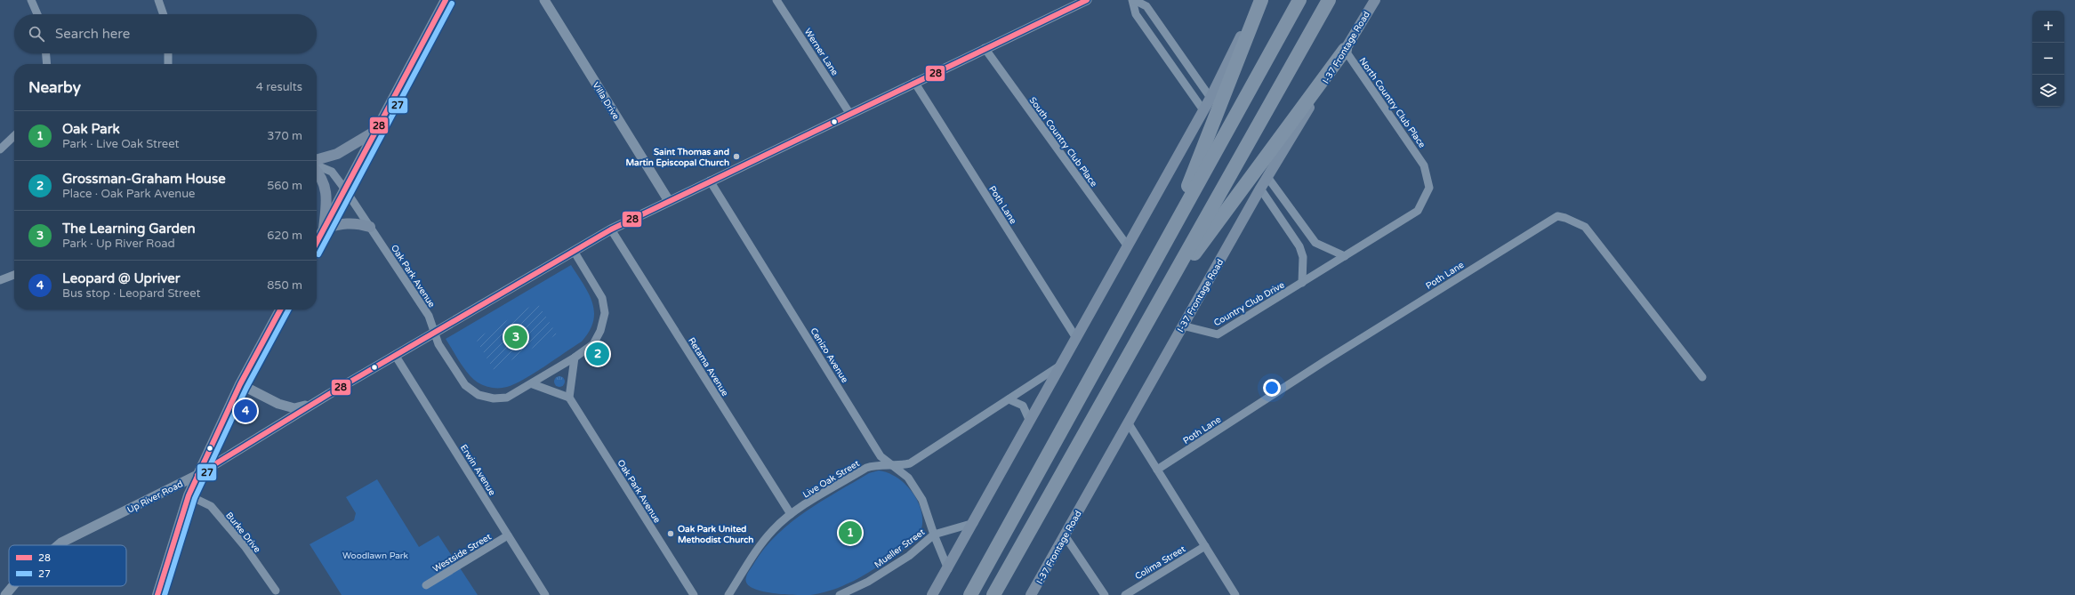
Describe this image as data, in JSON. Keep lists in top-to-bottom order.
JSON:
{
  "streets": {
    "main road": ["I-37 Frontage Road"],
    "street": [
      "Werner Lane",
      "Villa Drive",
      "North Country Club Place",
      "South Country Club Place",
      "Poth Lane",
      "Oak Park Avenue",
      "Country Club Drive",
      "Cenizo Avenue",
      "Retama Avenue",
      "Erwin Avenue",
      "Live Oak Street",
      "Up River Road",
      "Burke Drive",
      "Mueller Street",
      "Westside Street",
      "Colima Street"
    ]
  },
  "crossings": [
    ["I-37 Frontage Road", "North Country Club Place"],
    ["I-37 Frontage Road", "Country Club Drive"],
    ["Werner Lane", "Up River Road"],
    ["Villa Drive", "Up River Road"],
    ["North Country Club Place", "Country Club Drive"],
    ["South Country Club Place", "Up River Road"],
    ["Poth Lane", "Up River Road"],
    ["Oak Park Avenue", "Up River Road"],
    ["Cenizo Avenue", "Live Oak Street"],
    ["Cenizo Avenue", "Up River Road"],
    ["Cenizo Avenue", "Mueller Street"],
    ["Retama Avenue", "Live Oak Street"],
    ["Retama Avenue", "Up River Road"],
    ["Erwin Avenue", "Up River Road"],
    ["Erwin Avenue", "Westside Street"]
  ],
  "parks": ["Woodlawn Park"],
  "places": ["Saint Thomas and Martin Episcopal Church", "Oak Park United Methodist Church"],
  "lines": ["transit line 28", "transit line 27"],
  "legend": ["28", "27"],
  "page": {
    "map_buttons": ["+", "−"],
    "search": "Search here",
    "heading": ["Nearby", "4 results"],
    "list": [
      {
        "mark": "1",
        "name": "Oak Park",
        "note": "Park · Live Oak Street",
        "value": "370 m"
      },
      {
        "mark": "2",
        "name": "Grossman-Graham House",
        "note": "Place · Oak Park Avenue",
        "value": "560 m"
      },
      {
        "mark": "3",
        "name": "The Learning Garden",
        "note": "Park · Up River Road",
        "value": "620 m"
      },
      {
        "mark": "4",
        "name": "Leopard @ Upriver",
        "note": "Bus stop · Leopard Street",
        "value": "850 m"
      }
    ],
    "pins": [
      "3",
      "2",
      "4",
      "1"
    ]
  }
}
